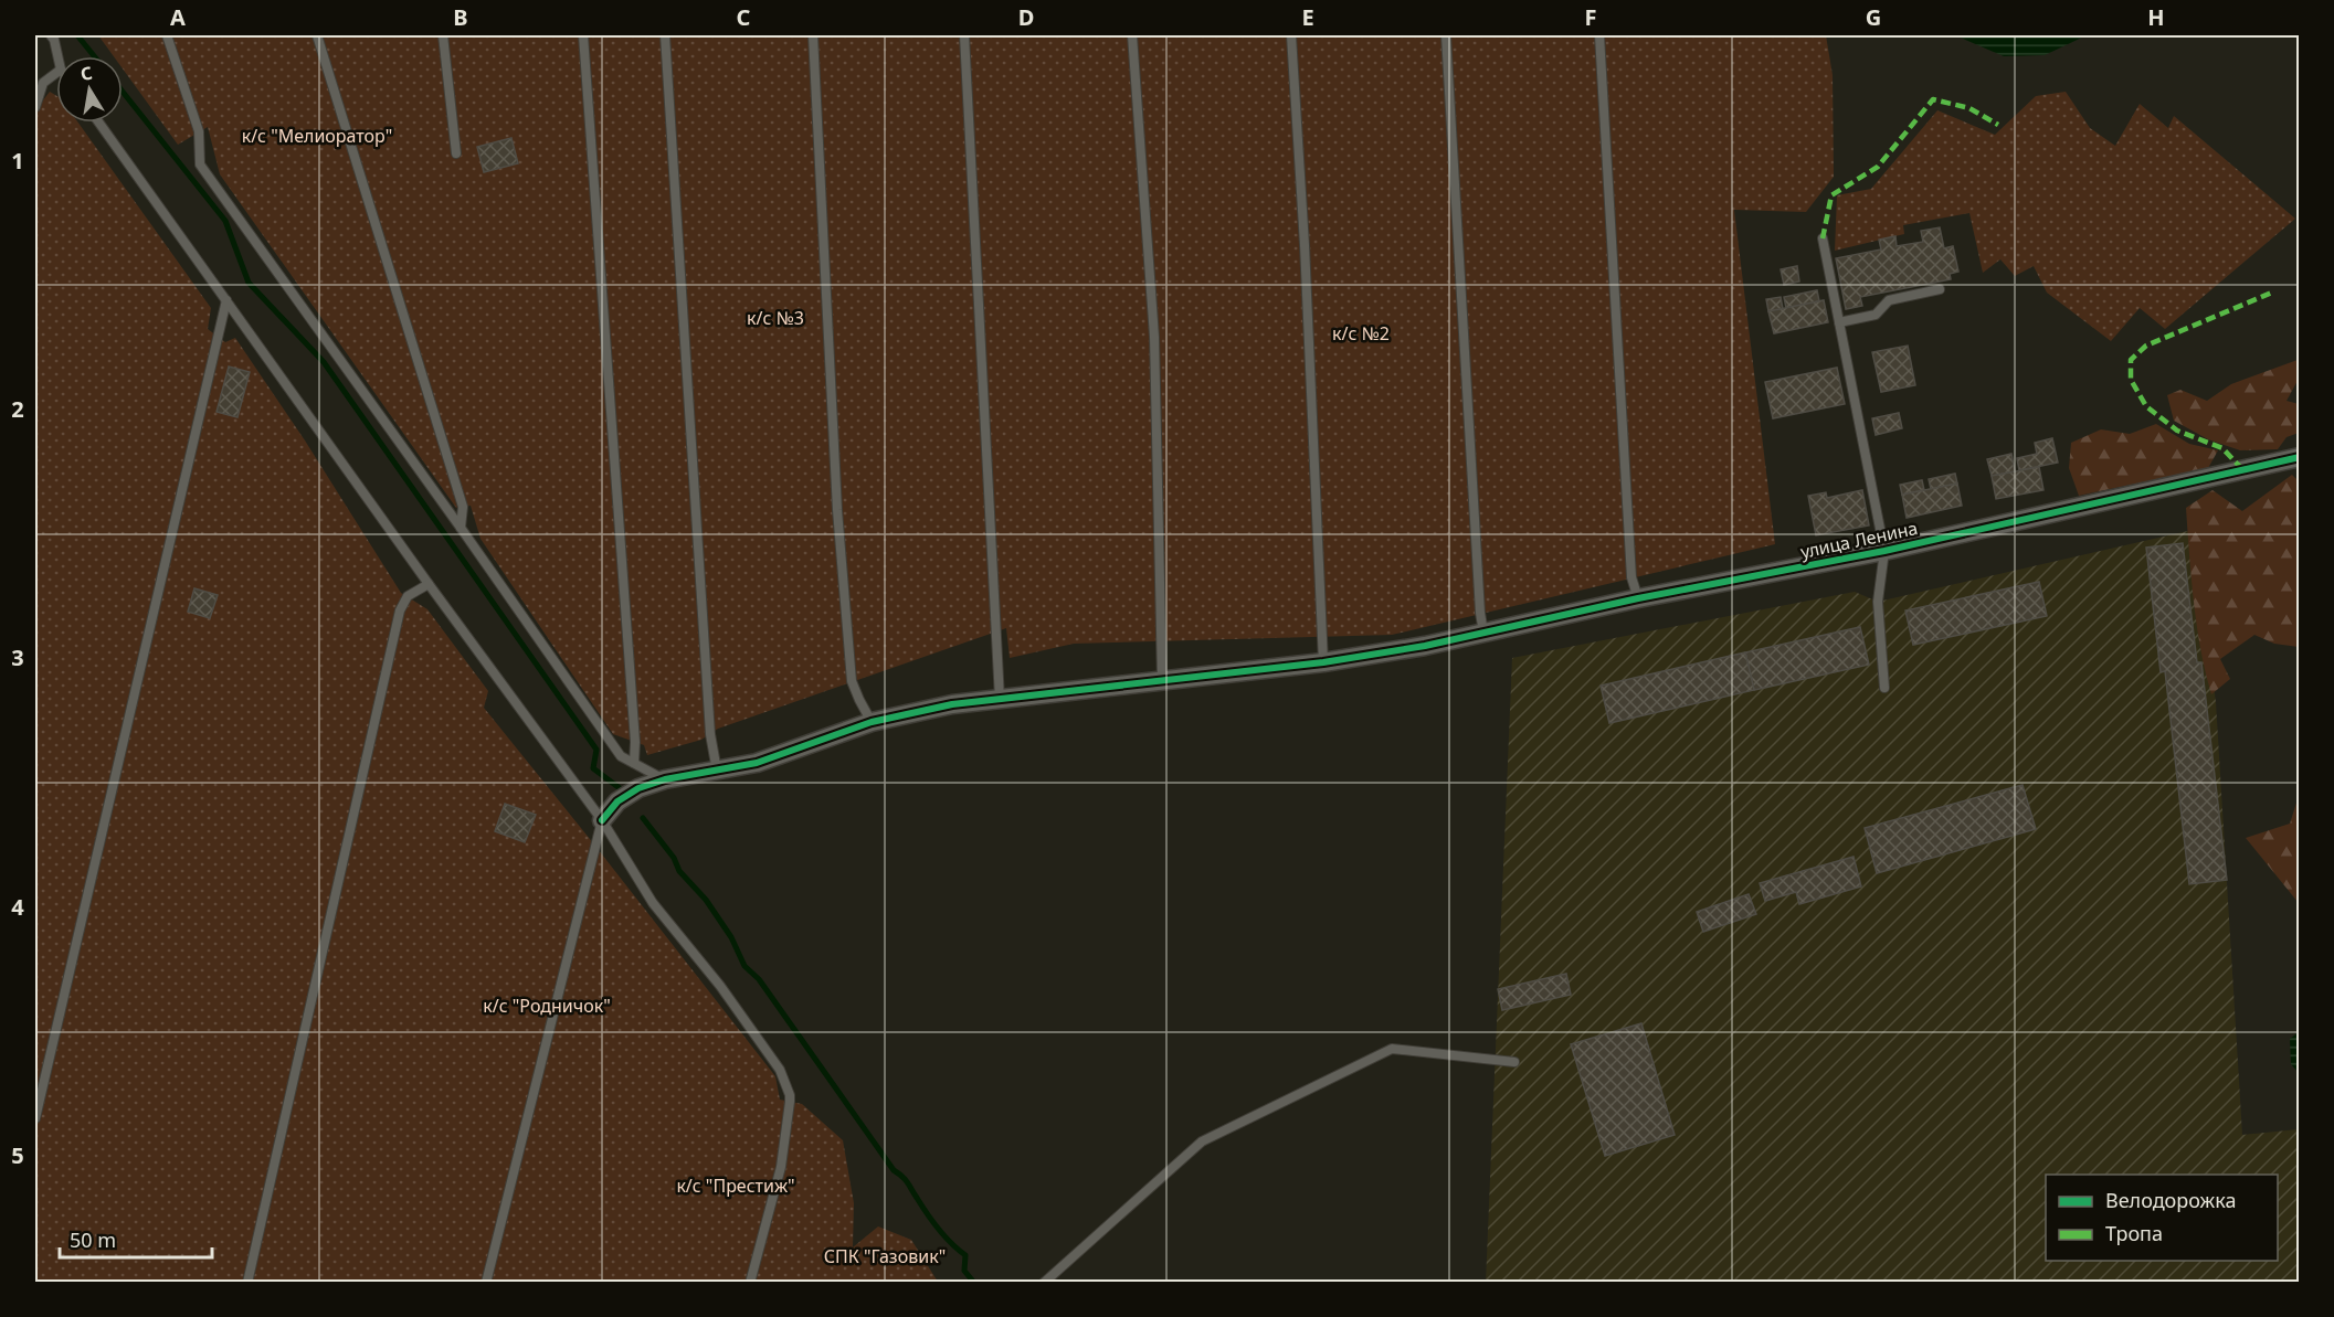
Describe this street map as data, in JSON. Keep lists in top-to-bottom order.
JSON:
{
  "streets": {
    "street": ["улица Ленина"]
  },
  "parks": [
    "к/с \"Мелиоратор\"",
    "к/с №3",
    "к/с №2",
    "к/с \"Родничок\"",
    "к/с \"Престиж\"",
    "СПК \"Газовик\""
  ],
  "legend": ["Велодорожка", "Тропа"],
  "scale_bar": "50 m",
  "north": "top",
  "grid": {
    "columns": [
      "A",
      "B",
      "C",
      "D",
      "E",
      "F",
      "G",
      "H"
    ],
    "rows": [
      "1",
      "2",
      "3",
      "4",
      "5"
    ]
  }
}
